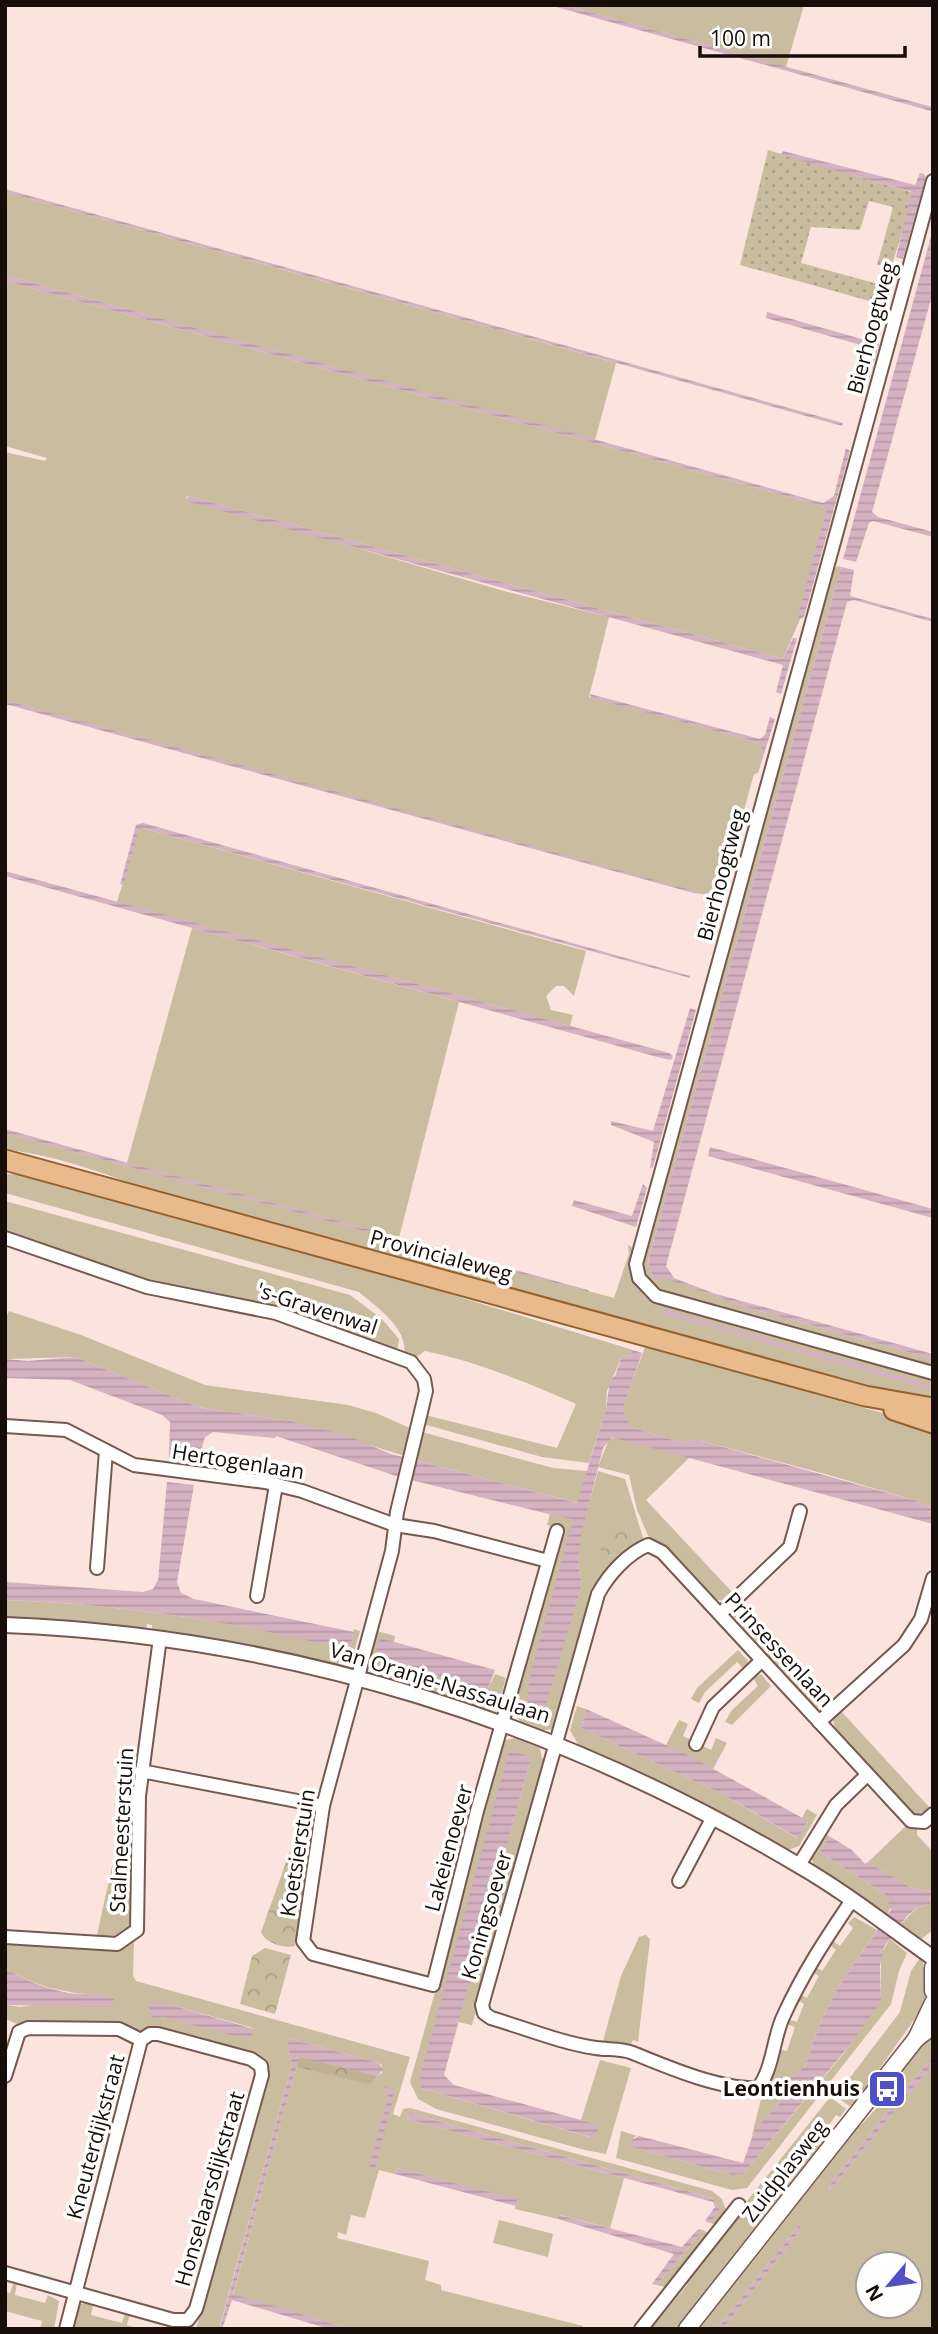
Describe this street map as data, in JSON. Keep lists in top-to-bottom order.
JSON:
{
  "streets": {
    "main road": ["Provincialeweg", "Zuidplasweg"],
    "street": [
      "Bierhoogtweg",
      "'s-Gravenwal",
      "Hertogenlaan",
      "Prinsessenlaan",
      "Van Oranje-Nassaulaan",
      "Stalmeesterstuin",
      "Lakeienoever",
      "Koetsierstuin",
      "Koningsoever",
      "Kneuterdijkstraat",
      "Honselaarsdijkstraat"
    ]
  },
  "crossings": [
    ["'s-Gravenwal", "Hertogenlaan"],
    ["'s-Gravenwal", "Koetsierstuin"],
    ["Hertogenlaan", "Lakeienoever"],
    ["Hertogenlaan", "Koetsierstuin"],
    ["Prinsessenlaan", "Koningsoever"],
    ["Van Oranje-Nassaulaan", "Stalmeesterstuin"],
    ["Van Oranje-Nassaulaan", "Lakeienoever"],
    ["Van Oranje-Nassaulaan", "Koetsierstuin"],
    ["Van Oranje-Nassaulaan", "Koningsoever"],
    ["Lakeienoever", "Koetsierstuin"],
    ["Kneuterdijkstraat", "Honselaarsdijkstraat"]
  ],
  "places": {
    "bus stop": ["Leontienhuis"]
  },
  "scale_bar": "100 m",
  "north": "bottom left"
}
